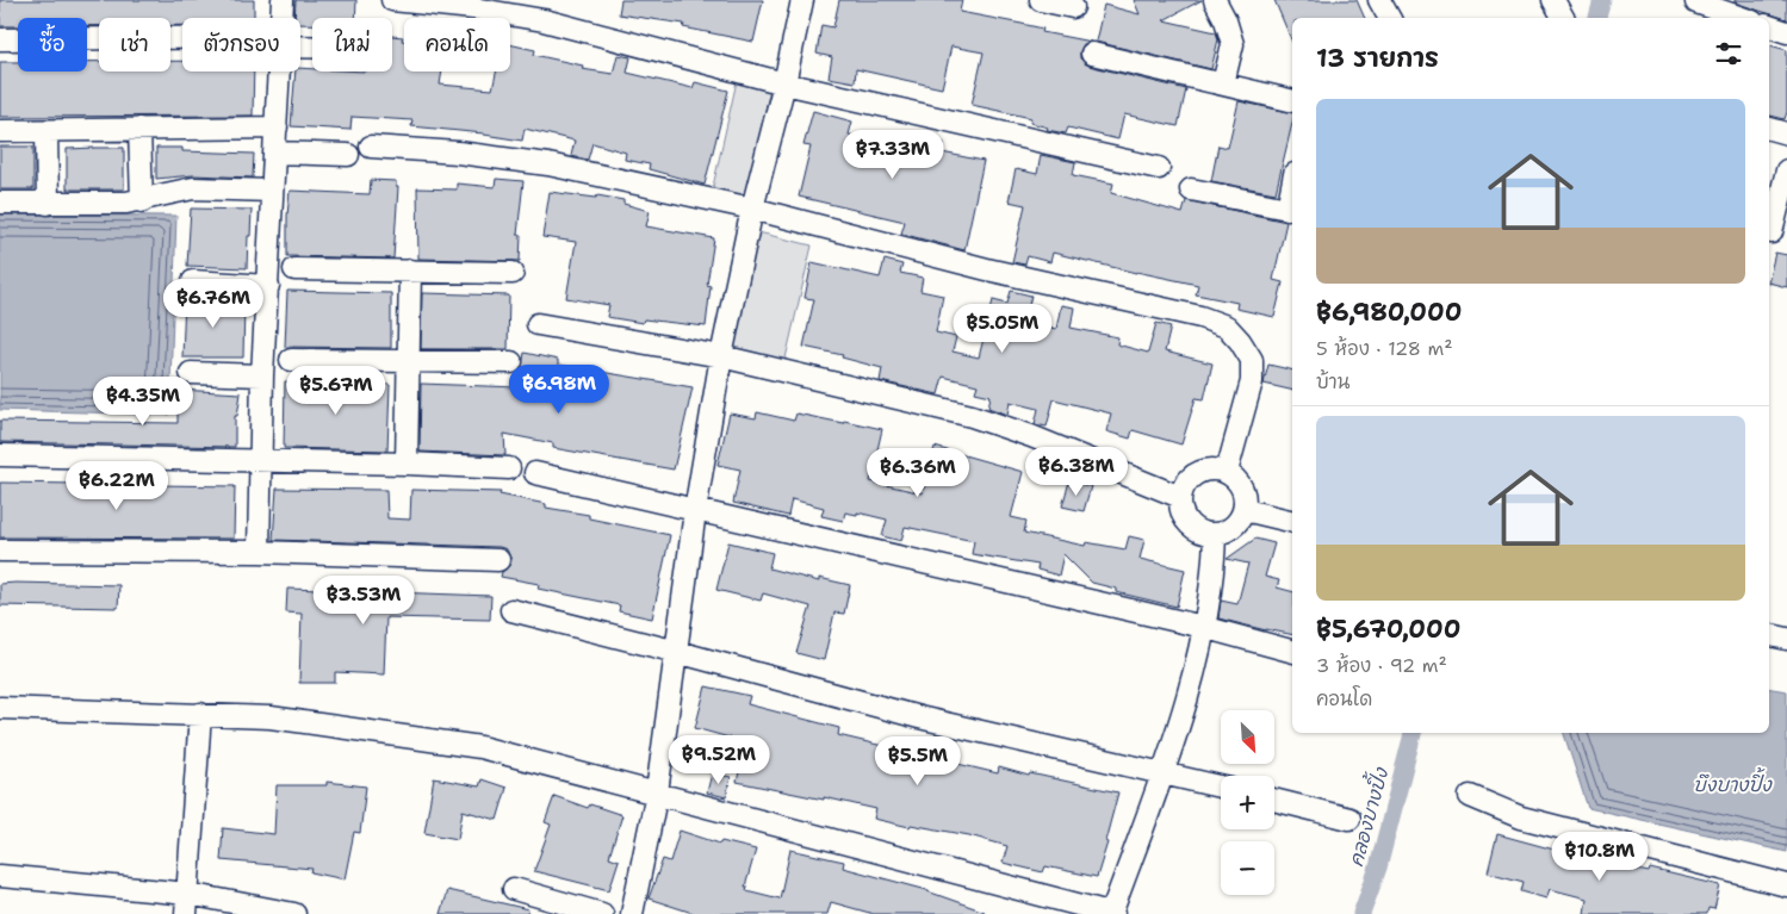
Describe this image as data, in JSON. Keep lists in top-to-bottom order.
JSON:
{
  "water": ["บึงบางปิ้ง", "คลองบางปิ้ง"],
  "north": "bottom right",
  "page": {
    "chip": [
      "ซื้อ",
      "เช่า",
      "ตัวกรอง",
      "ใหม่",
      "คอนโด"
    ],
    "heading": "13 รายการ",
    "list": [
      {
        "name": "฿6,980,000",
        "note": "5 ห้อง · 128 m² · บ้าน"
      },
      {
        "name": "฿5,670,000",
        "note": "3 ห้อง · 92 m² · คอนโด"
      }
    ],
    "price": [
      "฿7.33M",
      "฿6.76M",
      "฿5.05M",
      "฿6.98M",
      "฿5.67M",
      "฿4.35M",
      "฿6.38M",
      "฿6.36M",
      "฿6.22M",
      "฿3.53M",
      "฿9.52M",
      "฿5.5M",
      "฿10.8M"
    ],
    "map_buttons": ["+", "−"]
  }
}
